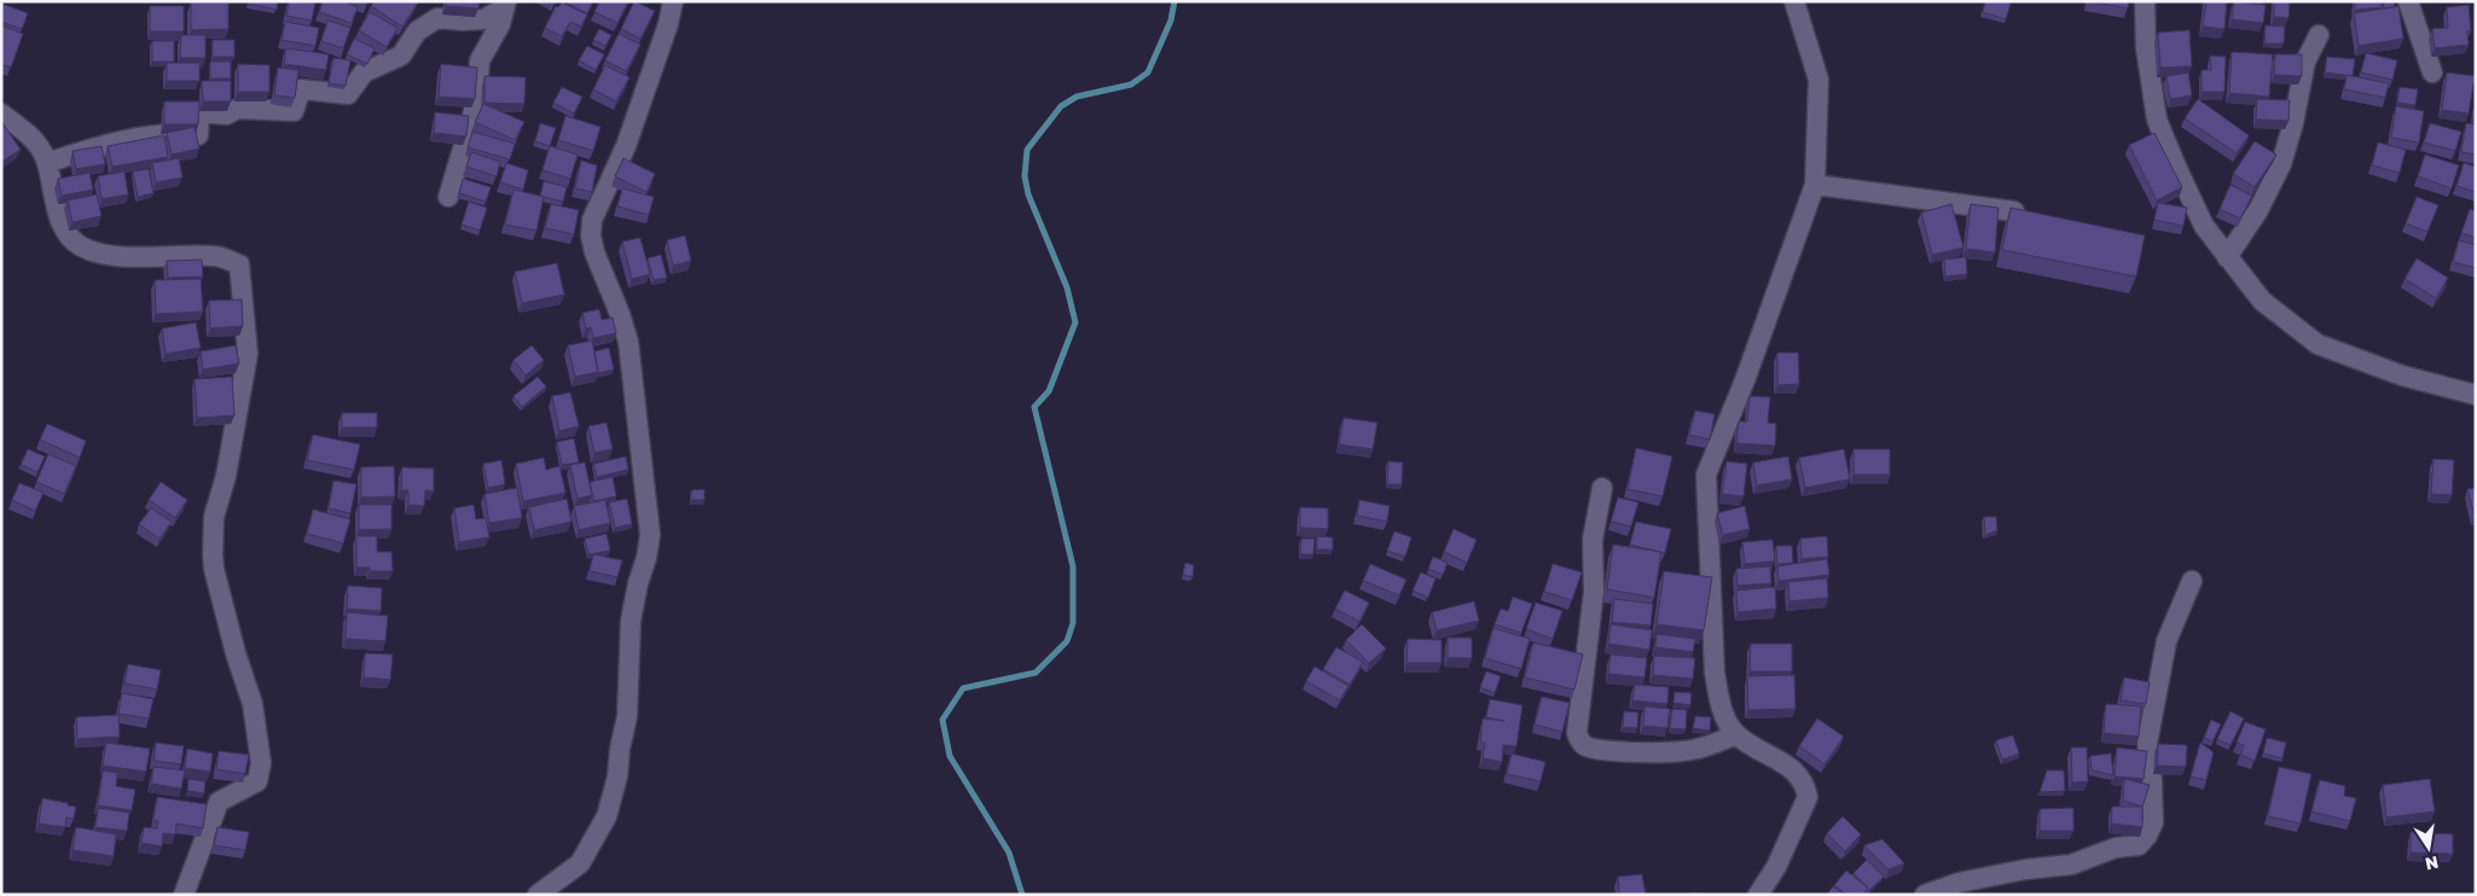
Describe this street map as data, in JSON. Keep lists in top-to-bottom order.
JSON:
{
  "north": "bottom"
}
